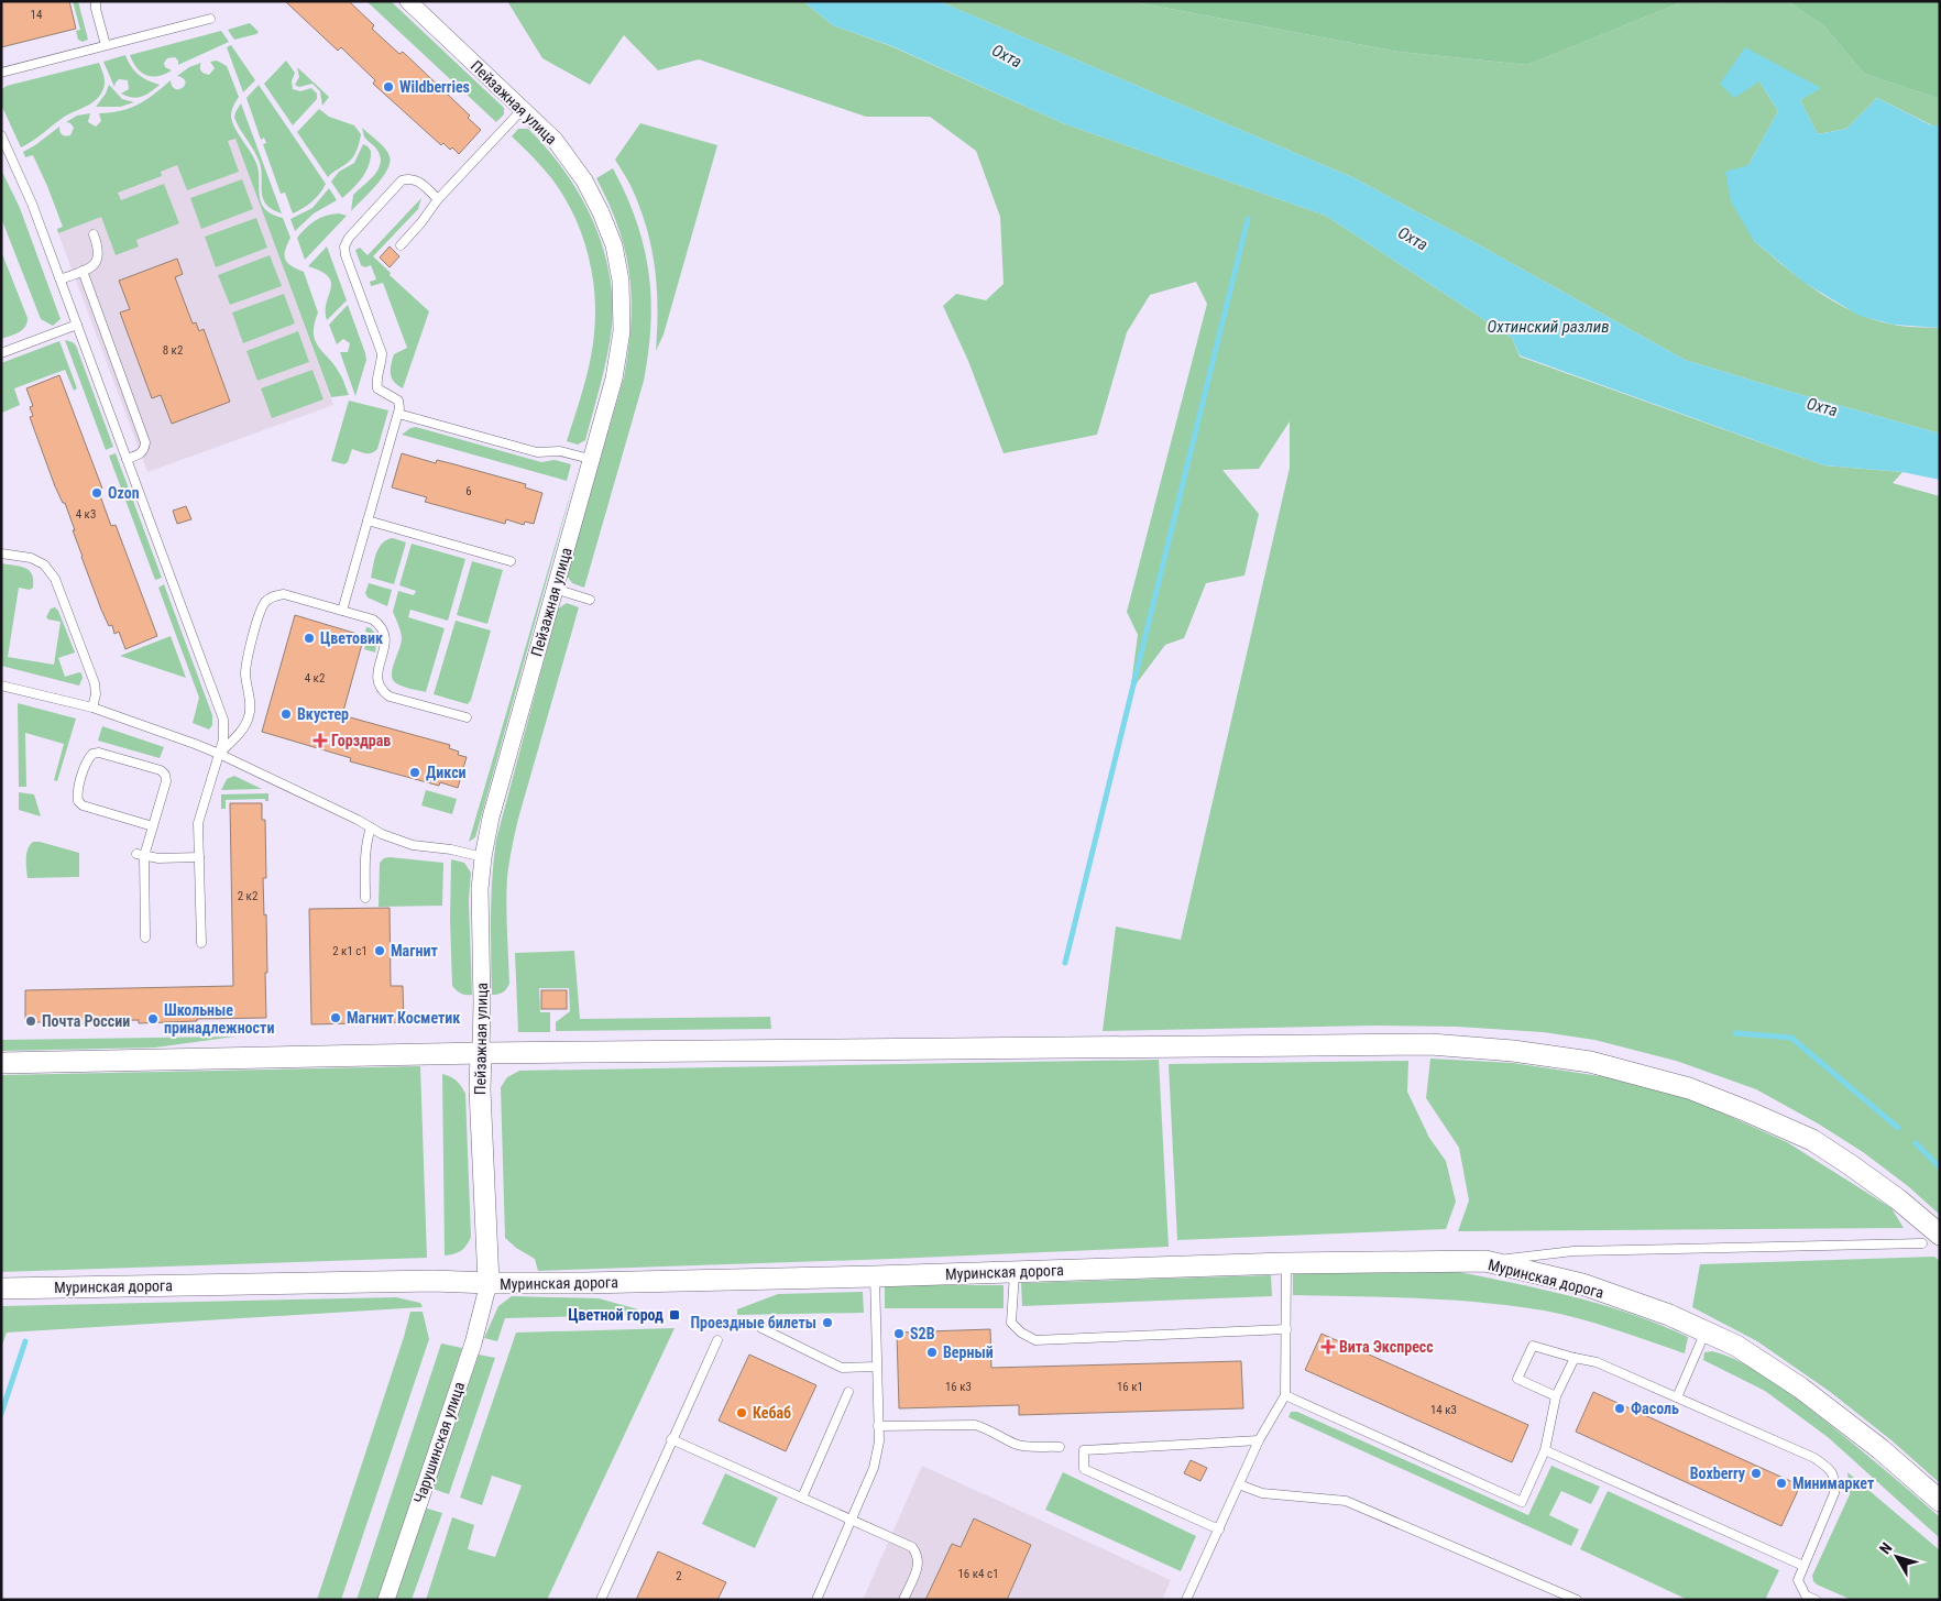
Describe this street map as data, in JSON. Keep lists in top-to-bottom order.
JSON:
{
  "streets": {
    "street": ["Пейзажная улица", "Муринская дорога", "Чарушинская улица"]
  },
  "crossings": [
    ["Пейзажная улица", "Муринская дорога"],
    ["Пейзажная улица", "Чарушинская улица"],
    ["Муринская дорога", "Чарушинская улица"]
  ],
  "water": ["Охта", "Охтинский разлив"],
  "places": {
    "other": [
      "Wildberries",
      "Ozon",
      "Цветовик",
      "Вкустер",
      "Дикси",
      "Магнит",
      "Магнит Косметик",
      "Школьные принадлежности",
      "Почта России",
      "Проездные билеты",
      "S2B",
      "Верный",
      "Фасоль",
      "Кебаб",
      "Boxberry",
      "Минимаркет"
    ],
    "health": ["Горздрав", "Вита Экспресс"],
    "transit": ["Цветной город"]
  },
  "house_numbers": [
    "14",
    "8 к2",
    "6",
    "4 к3",
    "4 к2",
    "2 к2",
    "2 к1 с1",
    "16 к3",
    "16 к1",
    "14 к3",
    "16 к4 с1",
    "2"
  ],
  "north": "top left"
}
